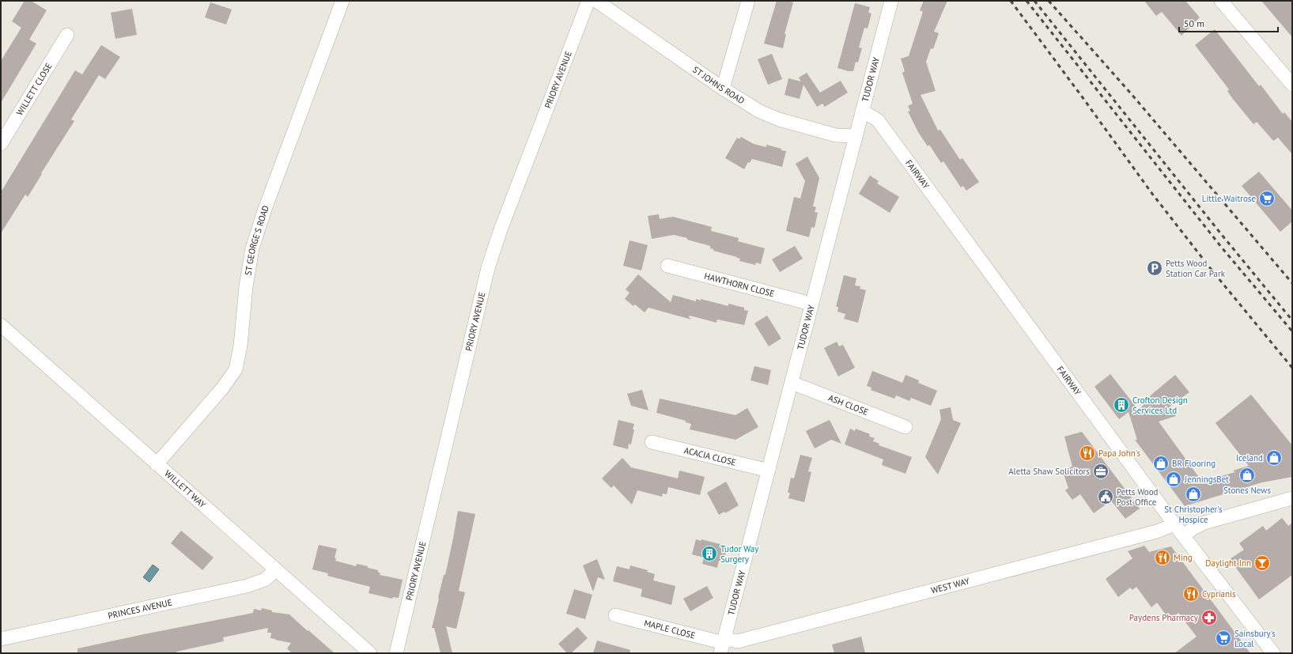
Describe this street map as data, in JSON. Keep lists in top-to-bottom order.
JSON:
{
  "streets": {
    "street": [
      "TUDOR WAY",
      "PRIORY AVENUE",
      "ST JOHNS ROAD",
      "WILLETT CLOSE",
      "FAIRWAY",
      "ST GEORGE'S ROAD",
      "HAWTHORN CLOSE",
      "ASH CLOSE",
      "ACACIA CLOSE",
      "WILLETT WAY",
      "WEST WAY",
      "PRINCES AVENUE",
      "MAPLE CLOSE"
    ]
  },
  "crossings": [
    ["TUDOR WAY", "ST JOHNS ROAD"],
    ["TUDOR WAY", "FAIRWAY"],
    ["TUDOR WAY", "HAWTHORN CLOSE"],
    ["TUDOR WAY", "ASH CLOSE"],
    ["TUDOR WAY", "ACACIA CLOSE"],
    ["TUDOR WAY", "WEST WAY"],
    ["TUDOR WAY", "MAPLE CLOSE"],
    ["FAIRWAY", "WEST WAY"],
    ["ST GEORGE'S ROAD", "WILLETT WAY"],
    ["WILLETT WAY", "PRINCES AVENUE"],
    ["WEST WAY", "MAPLE CLOSE"]
  ],
  "places": {
    "supermarket": ["Little Waitrose", "Sainsbury's Local"],
    "parking": ["Petts Wood Station Car Park"],
    "building": ["Crofton Design Services Ltd", "Tudor Way Surgery"],
    "restaurant": ["Papa John's", "Ming", "Cyprianis"],
    "shop": [
      "Iceland",
      "BR Flooring",
      "Stones News",
      "JenningsBet",
      "St Christopher's Hospice"
    ],
    "office": ["Aletta Shaw Solicitors"],
    "public building": ["Petts Wood Post Office"],
    "bar": ["Daylight Inn"],
    "pharmacy": ["Paydens Pharmacy"]
  },
  "scale_bar": "50 m"
}
